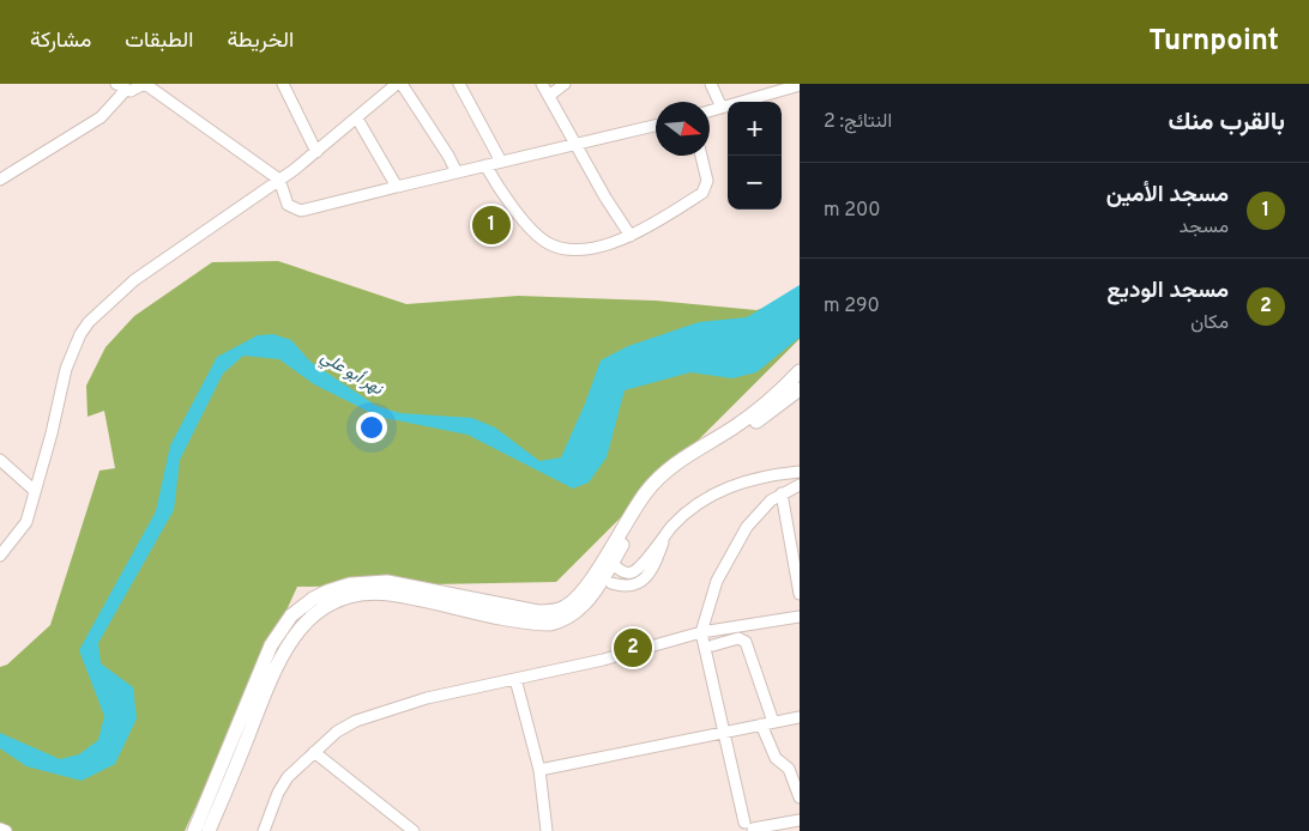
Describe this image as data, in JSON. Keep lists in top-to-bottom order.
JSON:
{
  "water": ["نهر أبو علي"],
  "north": "right",
  "page": {
    "header": "Turnpoint",
    "nav": ["الخريطة", "الطبقات", "مشاركة"],
    "heading": ["بالقرب منك", "النتائج: 2"],
    "map_buttons": ["+", "−"],
    "list": [
      {
        "mark": "1",
        "name": "مسجد الأمين",
        "note": "مسجد",
        "value": "200 m"
      },
      {
        "mark": "2",
        "name": "مسجد الوديع",
        "note": "مكان",
        "value": "290 m"
      }
    ],
    "pins": ["1", "2"]
  }
}
